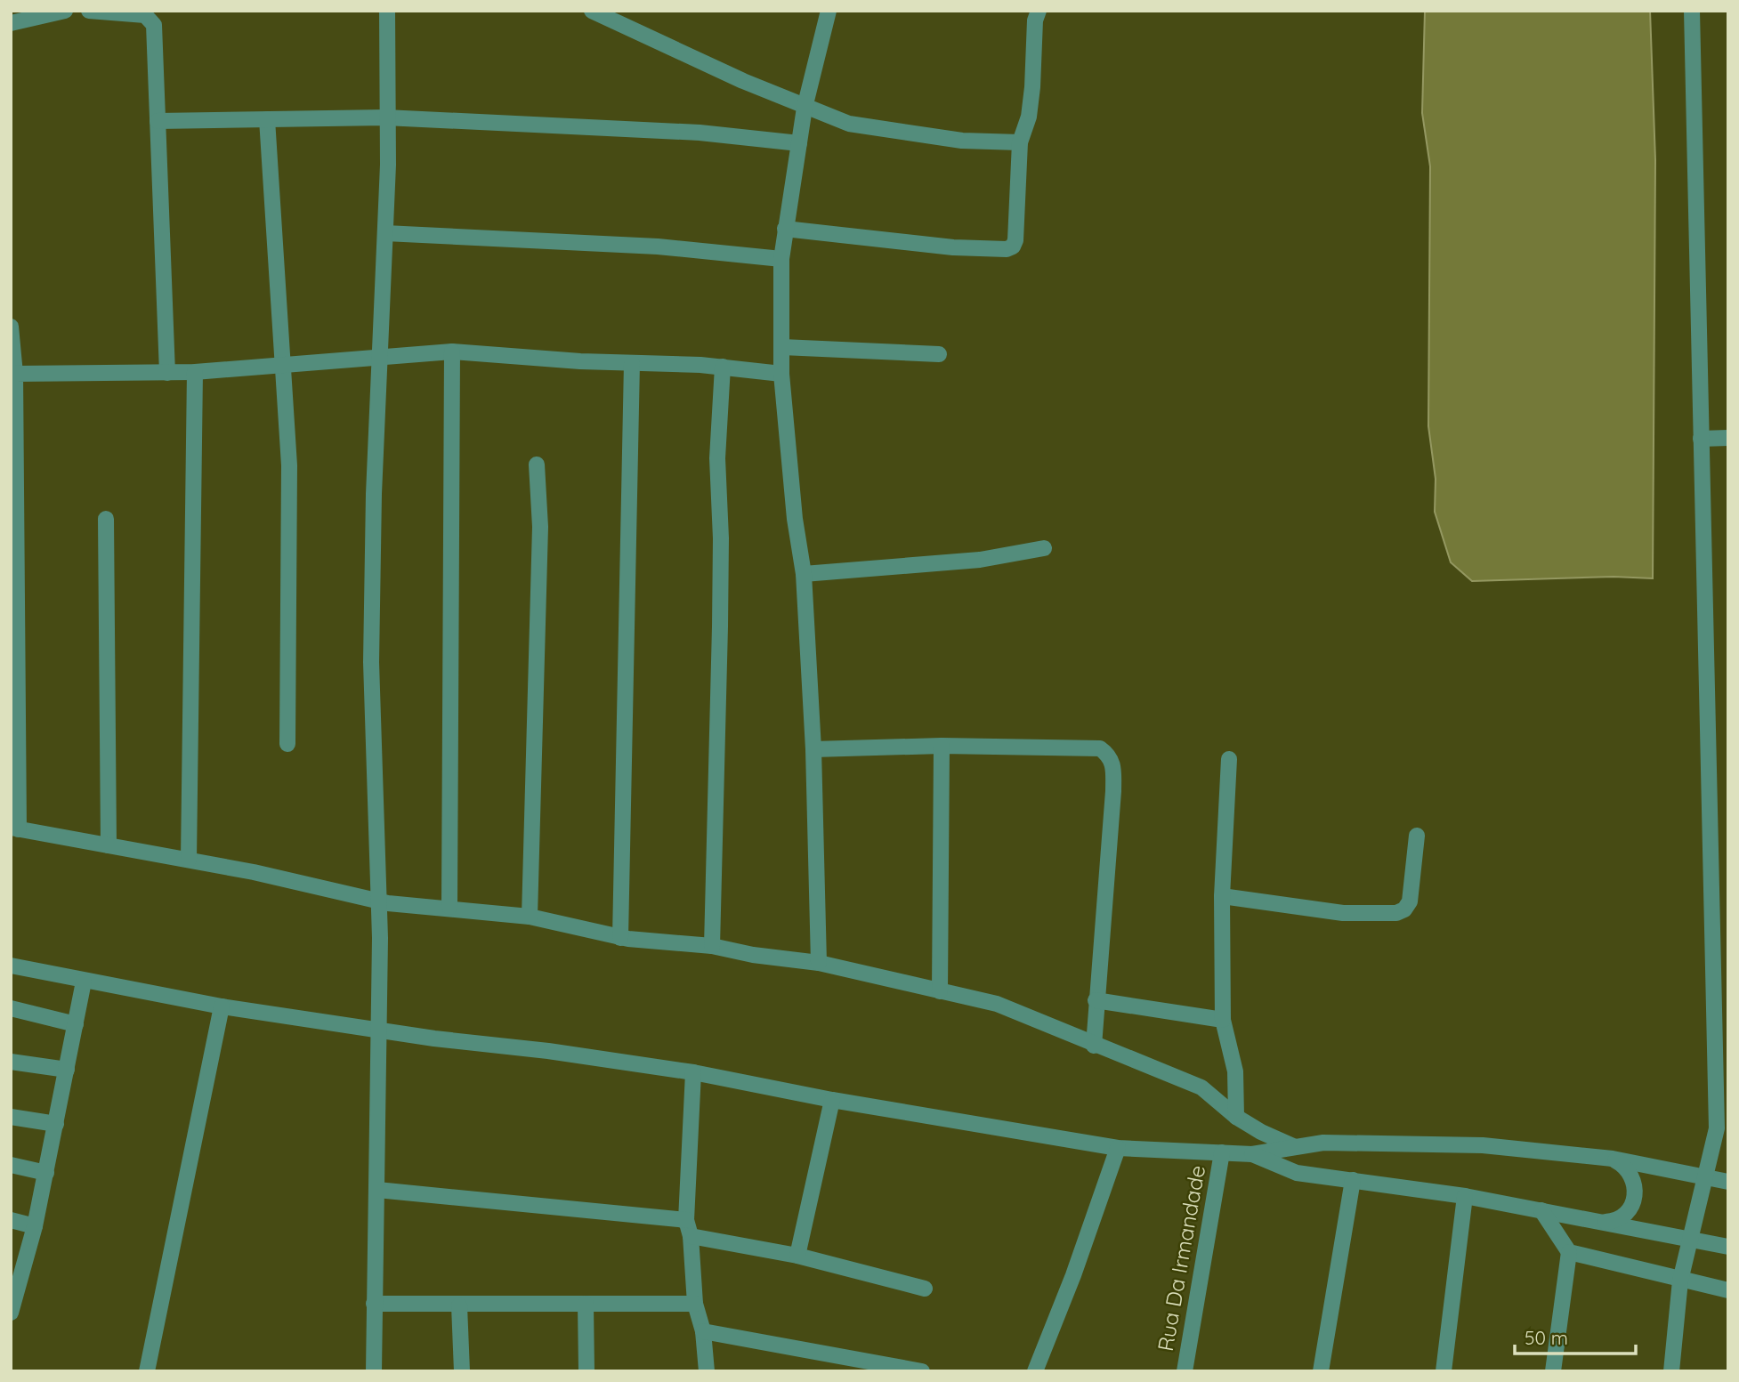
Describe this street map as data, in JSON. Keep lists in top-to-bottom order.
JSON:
{
  "streets": {
    "street": ["Rua Da Irmandade"]
  },
  "scale_bar": "50 m"
}
